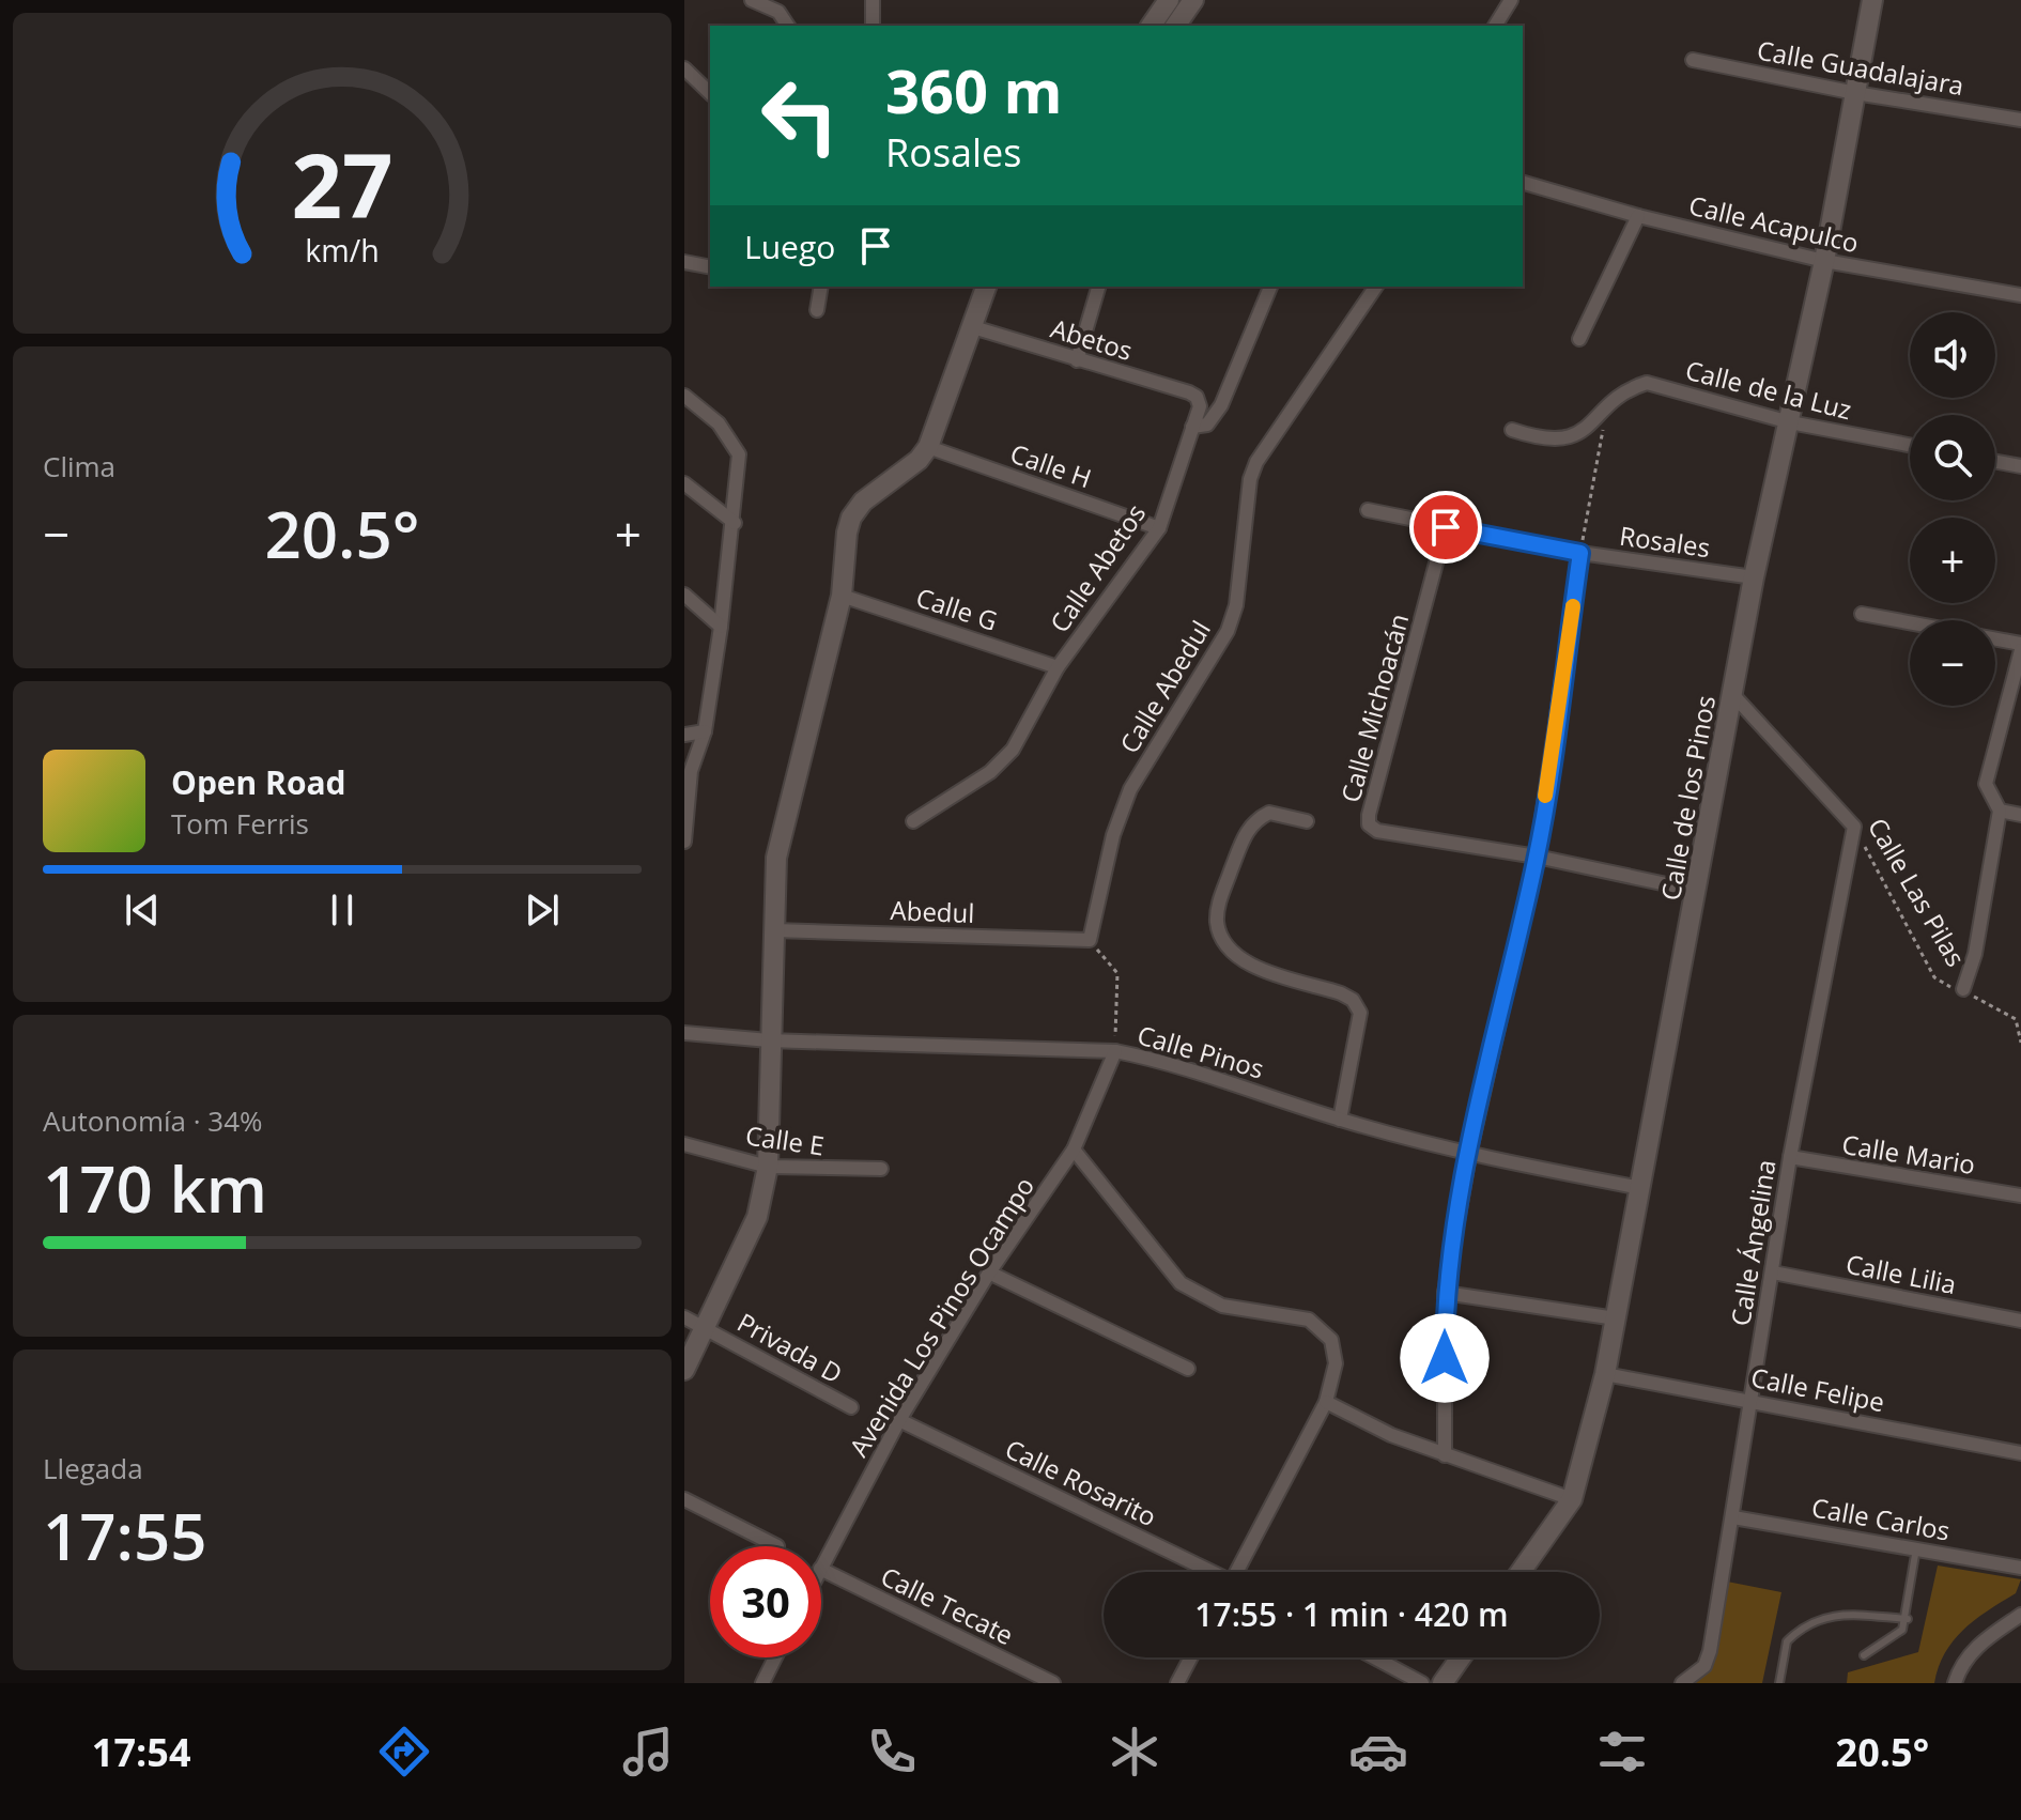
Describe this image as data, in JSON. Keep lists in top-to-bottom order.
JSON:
{
  "streets": {
    "street": [
      "Calle Guadalajara",
      "Calle Acapulco",
      "Abetos",
      "Calle de la Luz",
      "Calle H",
      "Rosales",
      "Calle Abetos",
      "Calle G",
      "Calle Abedul",
      "Calle Michoacán",
      "Calle de los Pinos",
      "Calle Las Pilas",
      "Abedul",
      "Calle Pinos",
      "Calle E",
      "Calle Mario",
      "Calle Ángelina",
      "Calle Lilia",
      "Avenida Los Pinos Ocampo",
      "Privada D",
      "Calle Felipe",
      "Calle Rosarito",
      "Calle Carlos",
      "Calle Tecate"
    ]
  },
  "crossings": [
    ["Calle Guadalajara", "Calle de los Pinos"],
    ["Calle Acapulco", "Calle de los Pinos"],
    ["Abetos", "Calle Abetos"],
    ["Calle de la Luz", "Calle de los Pinos"],
    ["Calle H", "Calle Abetos"],
    ["Rosales", "Calle Michoacán"],
    ["Rosales", "Calle de los Pinos"],
    ["Calle Abetos", "Calle G"],
    ["Calle Abedul", "Abedul"],
    ["Calle Michoacán", "Calle de los Pinos"],
    ["Calle de los Pinos", "Calle Las Pilas"],
    ["Calle de los Pinos", "Calle Pinos"],
    ["Calle de los Pinos", "Calle Felipe"],
    ["Calle Las Pilas", "Calle Ángelina"],
    ["Calle Pinos", "Avenida Los Pinos Ocampo"],
    ["Calle Mario", "Calle Ángelina"],
    ["Calle Ángelina", "Calle Lilia"],
    ["Calle Ángelina", "Calle Felipe"],
    ["Calle Ángelina", "Calle Carlos"],
    ["Avenida Los Pinos Ocampo", "Calle Rosarito"]
  ],
  "page": {
    "turn": ["360 m", "Rosales"],
    "then": "Luego",
    "map_buttons": ["+", "−"],
    "tile": [
      "Clima",
      ["Autonomía · 34%", "170 km"],
      ["Llegada", "17:55"]
    ],
    "heat": ["−", "20.5°", "+"],
    "song": ["Open Road", "Tom Ferris"],
    "limit": "30",
    "trip": "17:55 · 1 min · 420 m",
    "tabs": ["17:54", "20.5°"],
    "gauge": ["27", "km/h"]
  }
}
